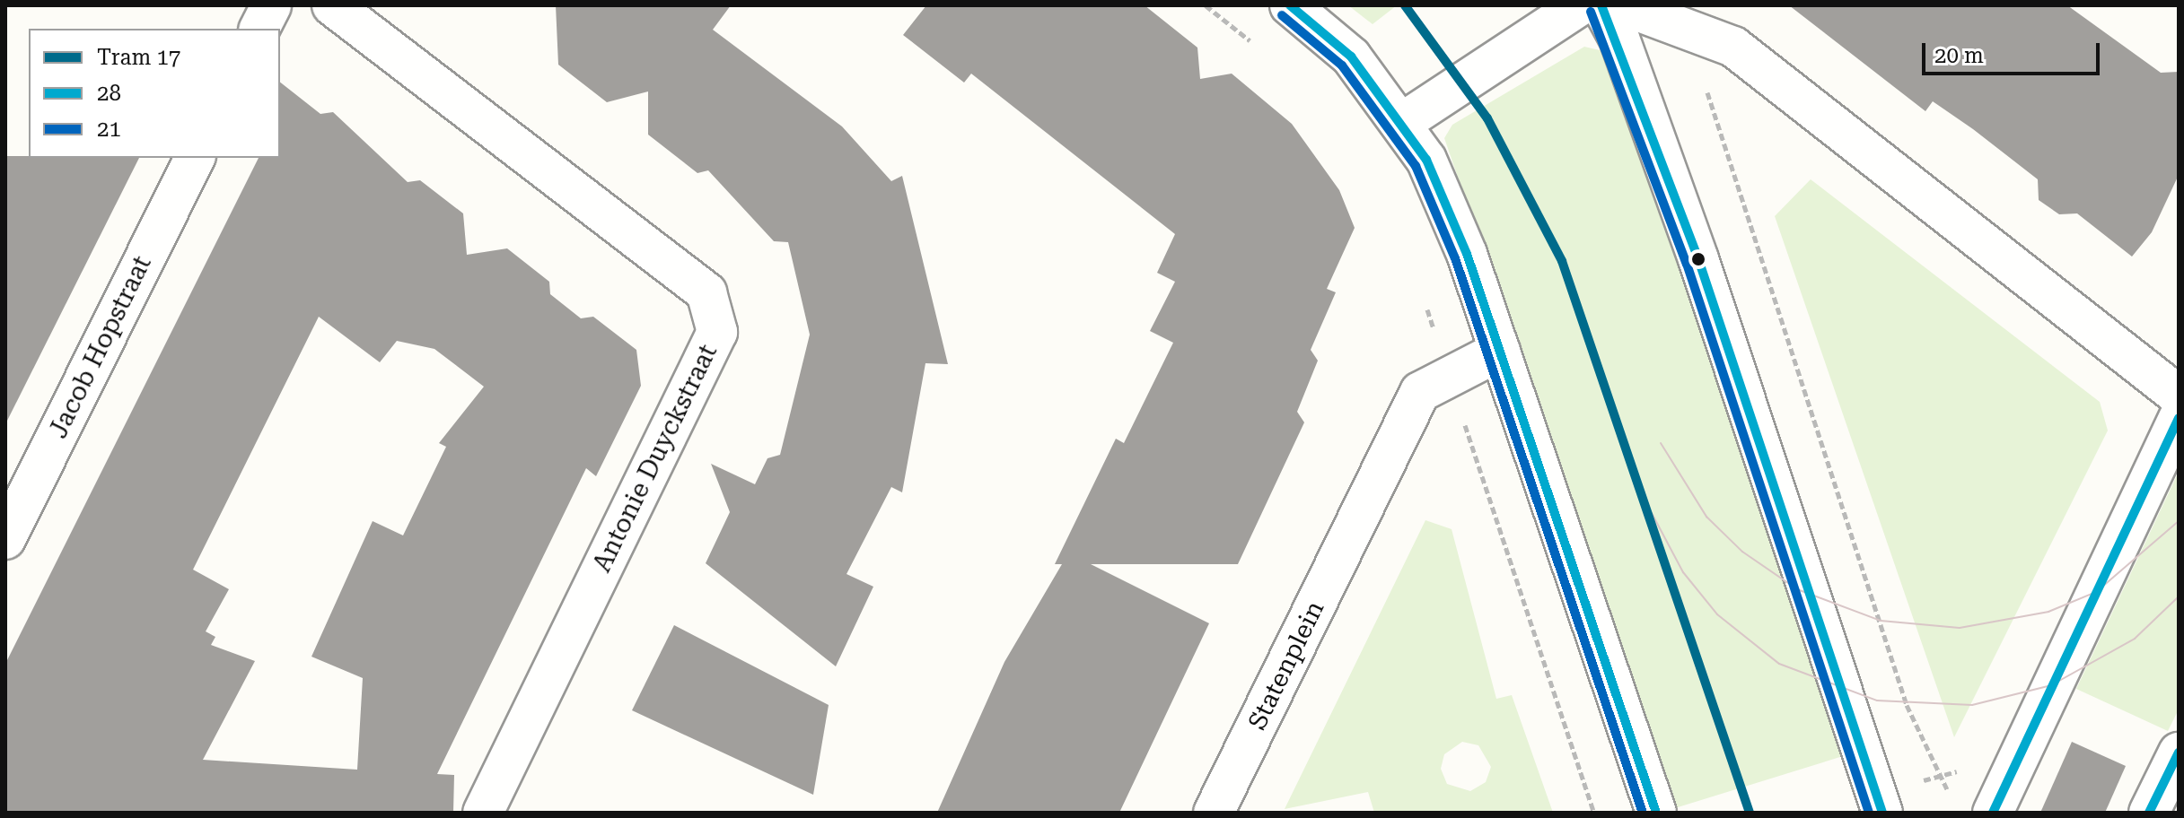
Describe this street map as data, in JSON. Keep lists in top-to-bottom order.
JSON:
{
  "streets": {
    "street": ["Jacob Hopstraat", "Antonie Duyckstraat", "Statenplein"]
  },
  "lines": ["tram line 17", "transit line 28", "transit line 21"],
  "legend": ["Tram 17", "28", "21"],
  "scale_bar": "20 m"
}
